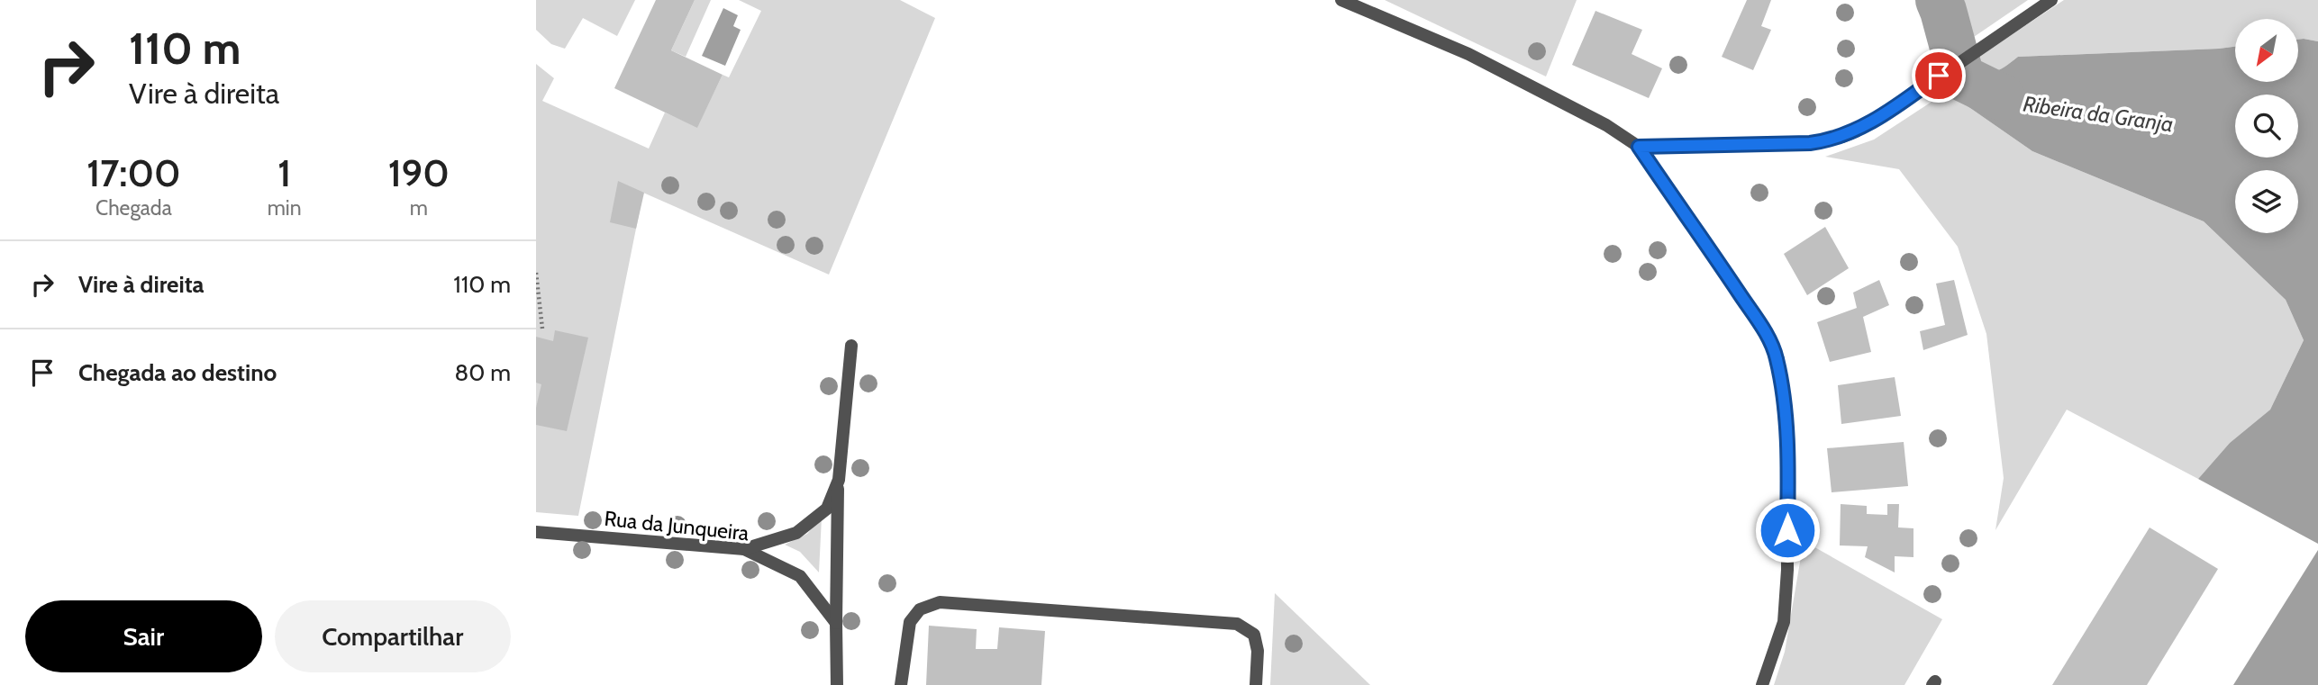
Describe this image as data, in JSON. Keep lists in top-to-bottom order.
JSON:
{
  "streets": {
    "street": ["Rua da Junqueira"]
  },
  "water": ["Ribeira da Granja"],
  "north": "bottom left",
  "page": {
    "turn": ["110 m", "Vire à direita"],
    "eta": [
      "17:00",
      "Chegada",
      "1",
      "min",
      "190",
      "m"
    ],
    "list": [
      {
        "name": "Vire à direita",
        "value": "110 m"
      },
      {
        "name": "Chegada ao destino",
        "value": "80 m"
      }
    ],
    "buttons": ["Sair", "Compartilhar"]
  }
}
